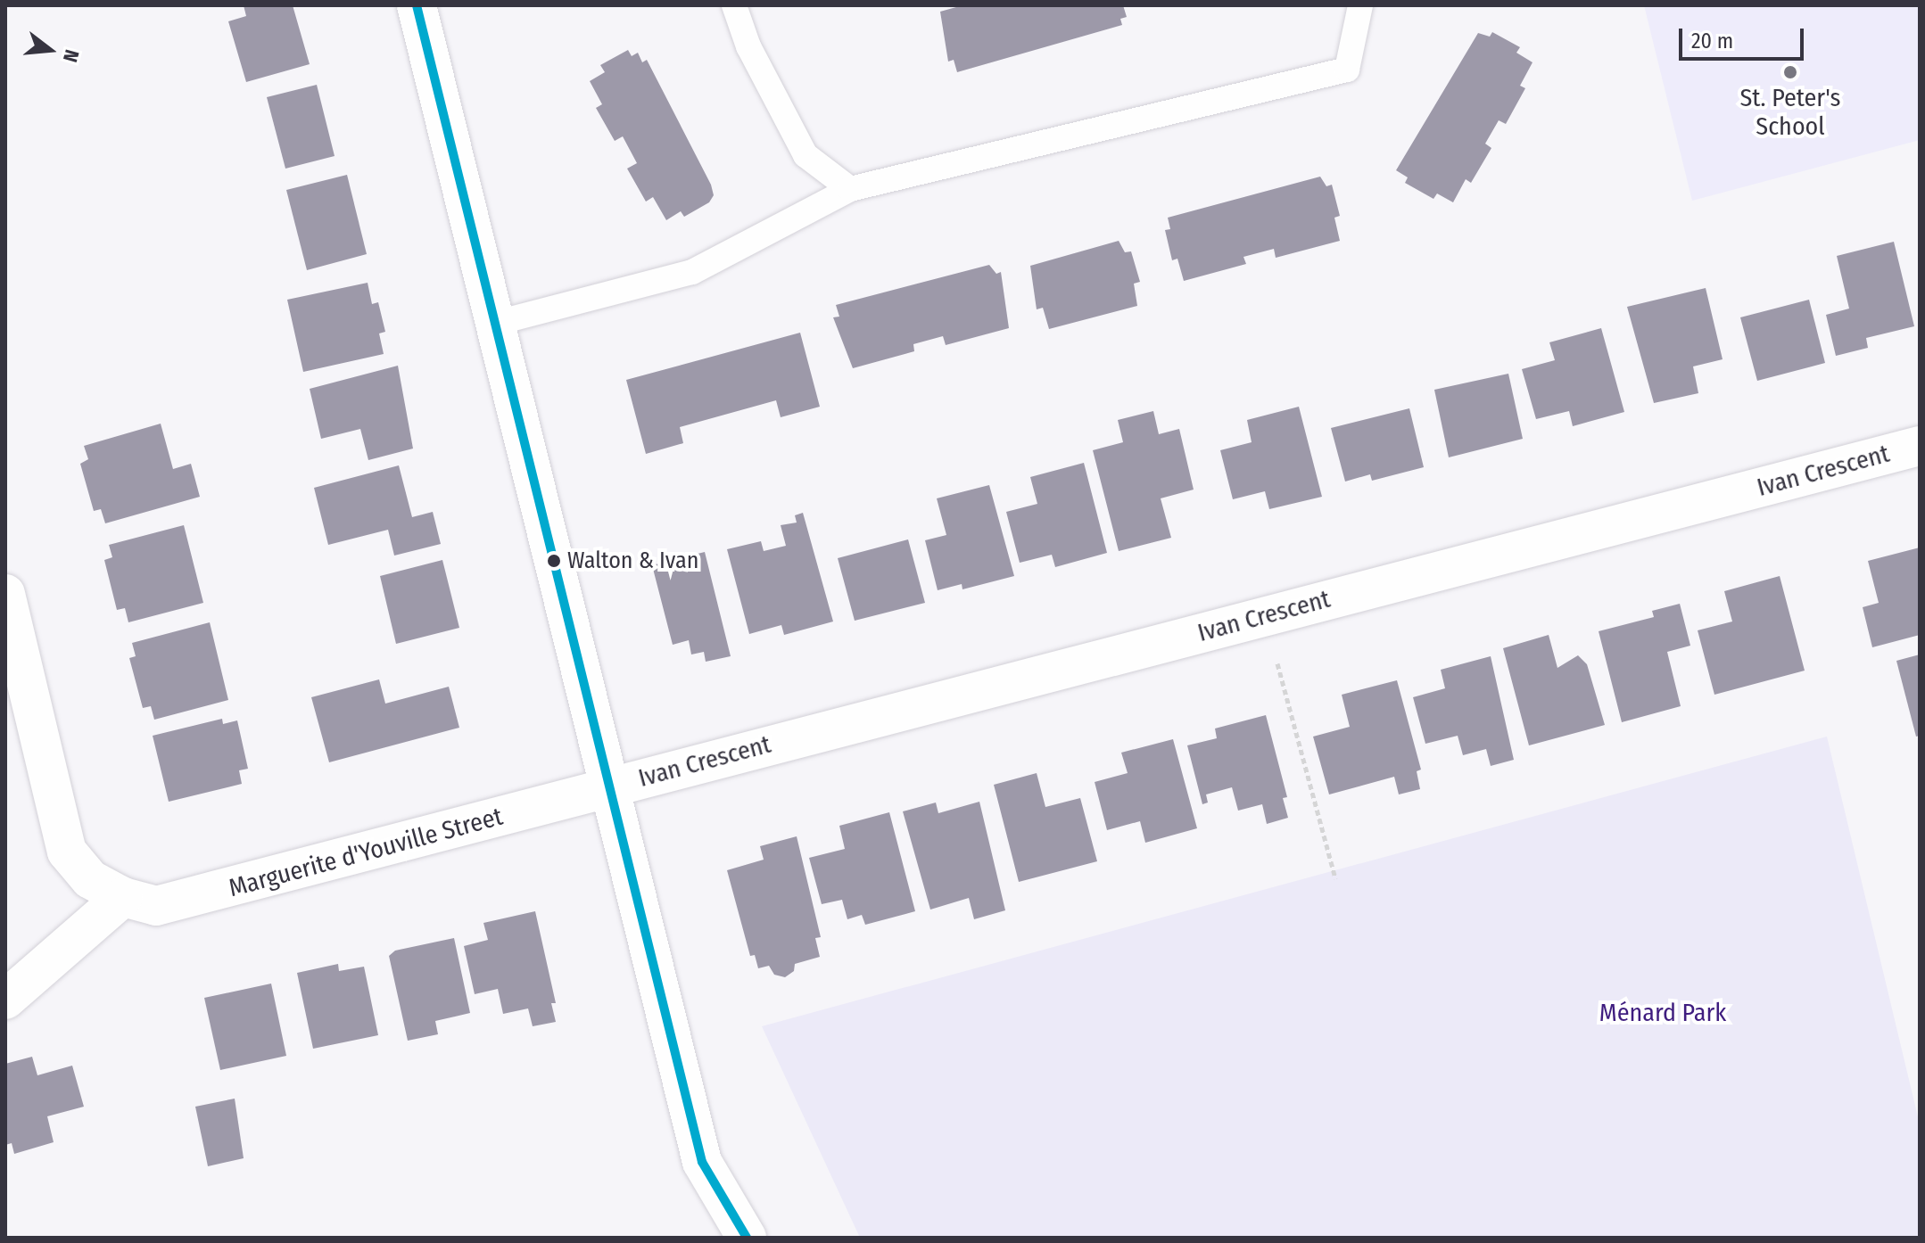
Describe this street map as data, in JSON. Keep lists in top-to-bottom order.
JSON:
{
  "streets": {
    "street": ["Ivan Crescent", "Marguerite d'Youville Street"]
  },
  "crossings": [
    ["Ivan Crescent", "Marguerite d'Youville Street"]
  ],
  "parks": ["Ménard Park"],
  "places": ["St. Peter's School", "Walton & Ivan"],
  "scale_bar": "20 m",
  "north": "right"
}
